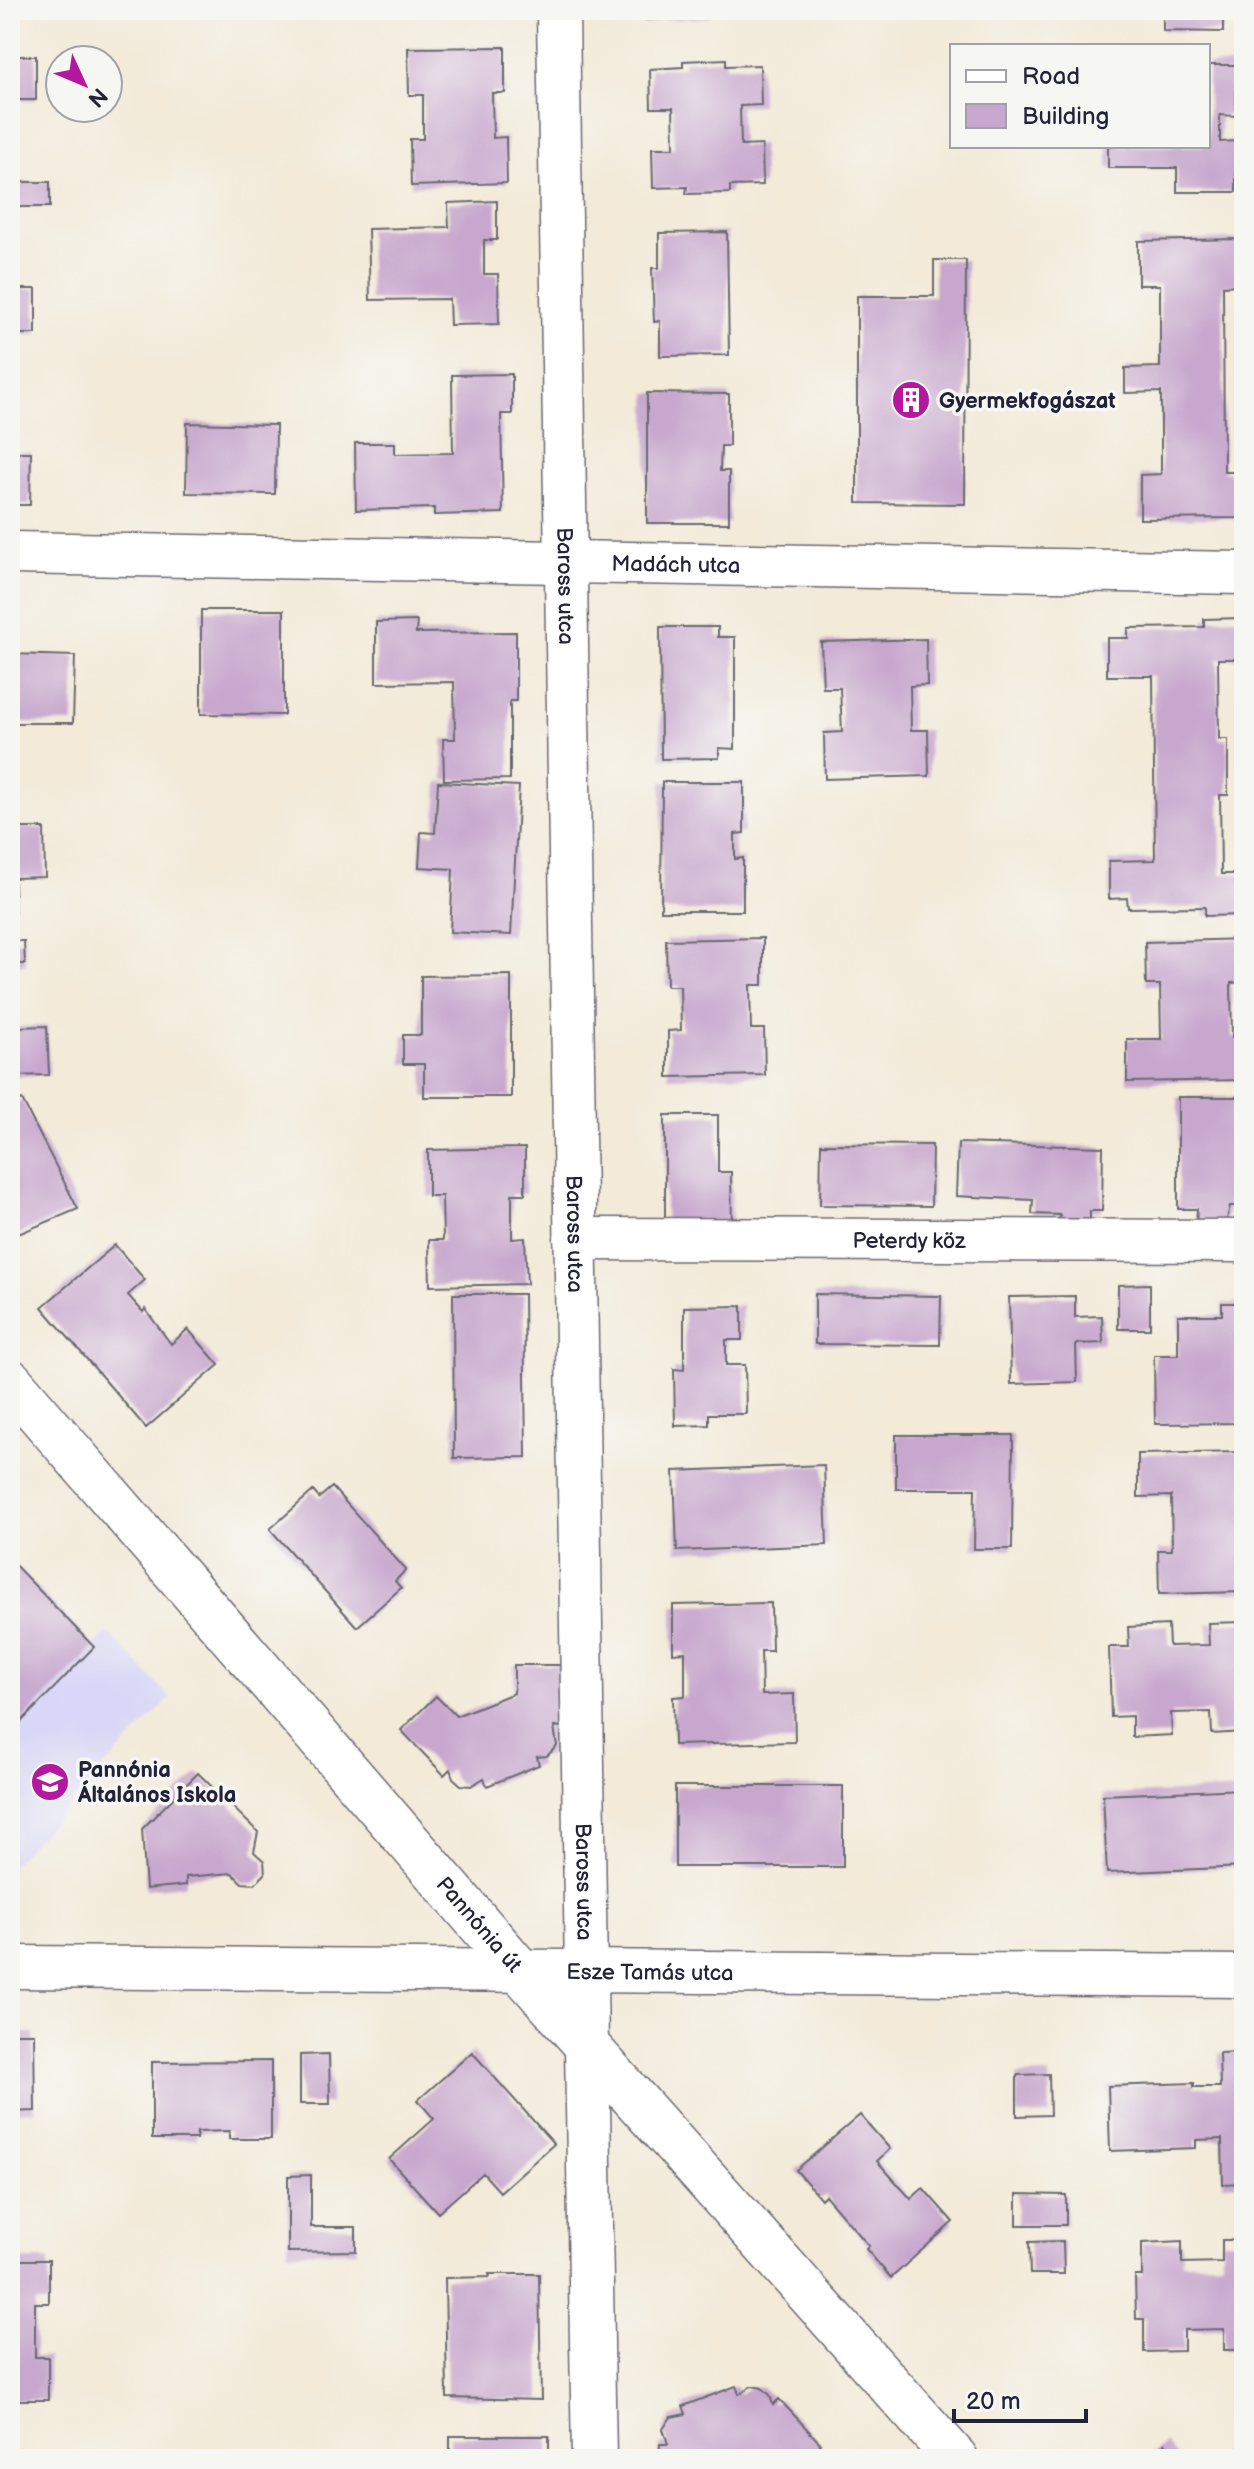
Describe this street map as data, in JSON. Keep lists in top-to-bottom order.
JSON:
{
  "streets": {
    "street": [
      "Madách utca",
      "Baross utca",
      "Peterdy köz",
      "Pannónia út",
      "Esze Tamás utca"
    ]
  },
  "crossings": [
    ["Madách utca", "Baross utca"],
    ["Baross utca", "Peterdy köz"],
    ["Baross utca", "Pannónia út"],
    ["Baross utca", "Esze Tamás utca"],
    ["Pannónia út", "Esze Tamás utca"]
  ],
  "places": {
    "building": ["Gyermekfogászat"],
    "school or university": ["Pannónia Általános Iskola"]
  },
  "legend": ["Road", "Building"],
  "scale_bar": "20 m",
  "north": "bottom right"
}
